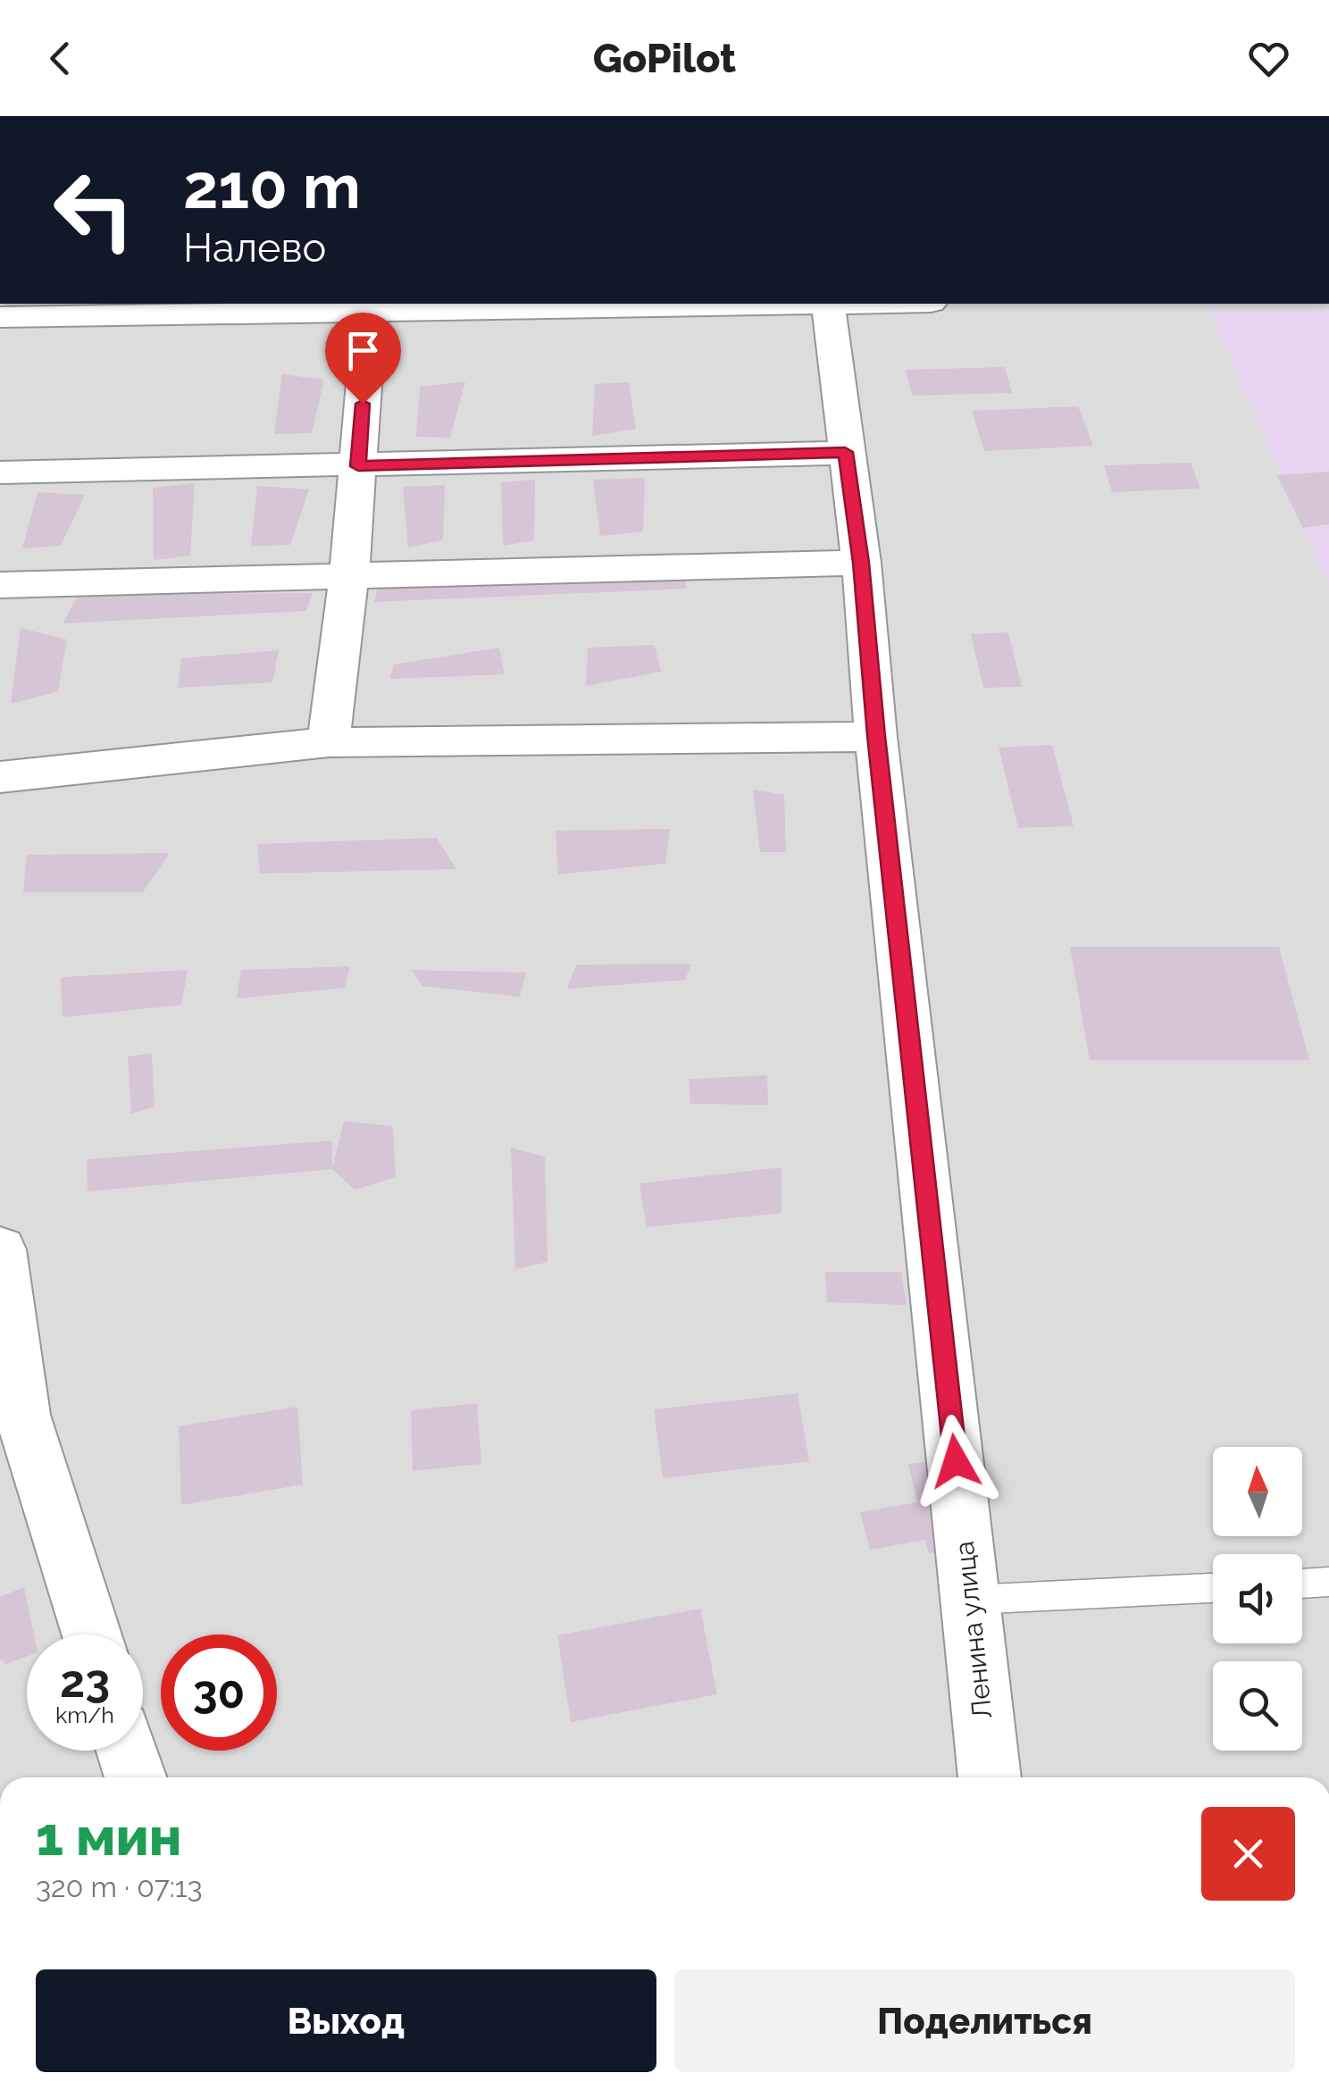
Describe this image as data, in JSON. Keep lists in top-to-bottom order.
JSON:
{
  "streets": {
    "street": ["Ленина улица"]
  },
  "north": "top",
  "page": {
    "header": "GoPilot",
    "turn": ["210 m", "Налево"],
    "speed": "23 km/h",
    "limit": "30",
    "heading": ["1 мин", "320 m · 07:13"],
    "buttons": ["Выход", "Поделиться"]
  }
}
